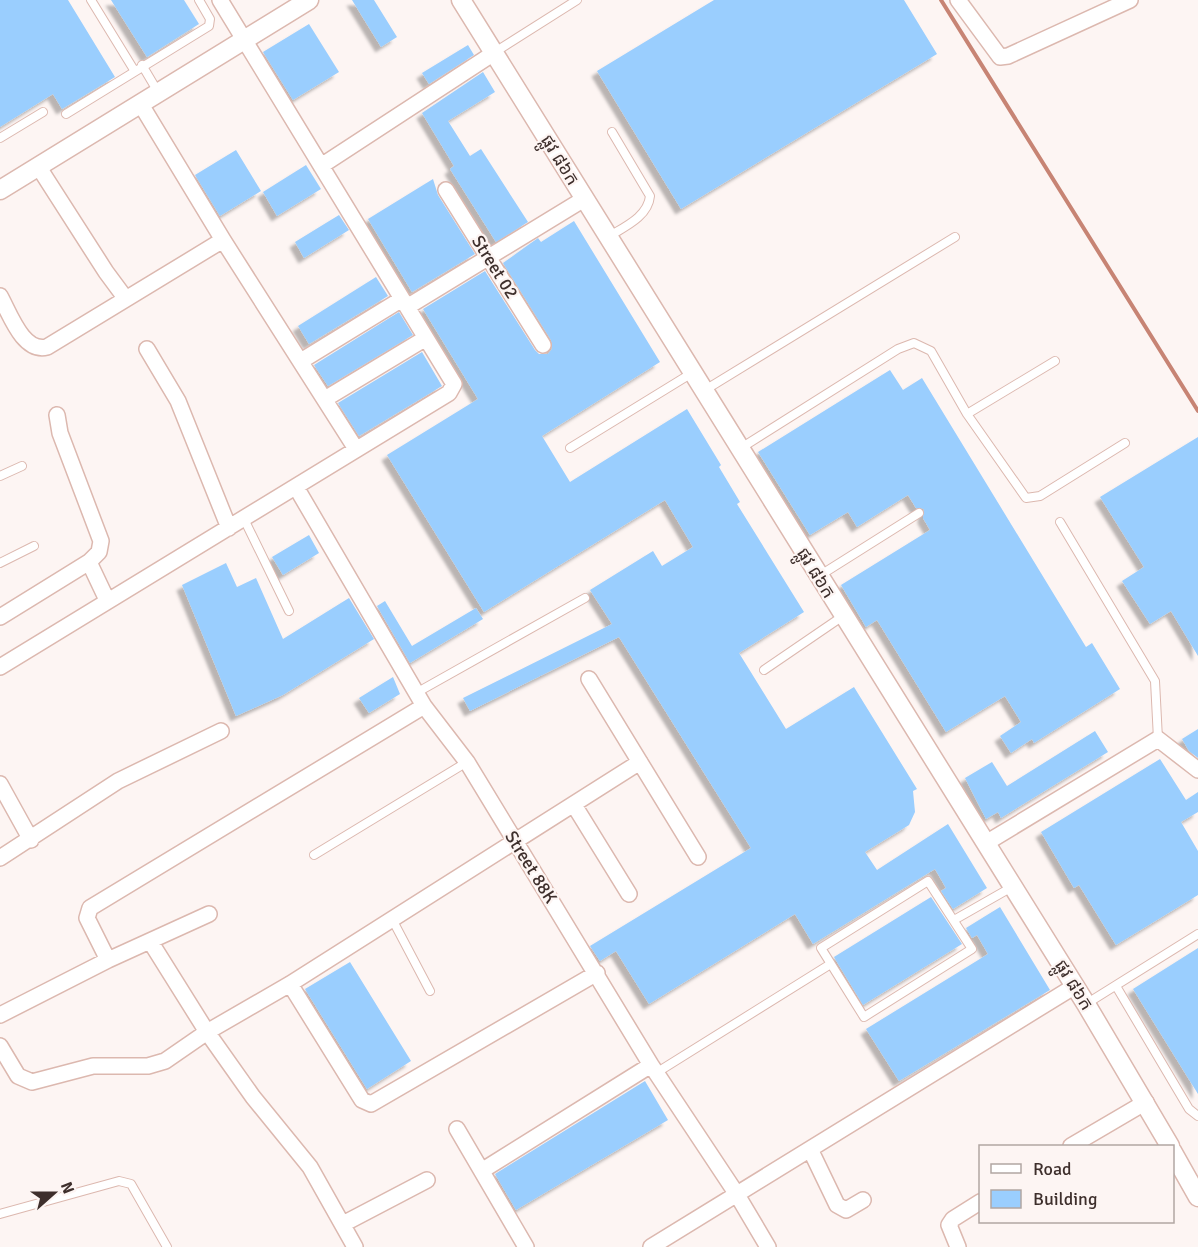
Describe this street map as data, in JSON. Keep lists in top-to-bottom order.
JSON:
{
  "streets": {
    "street": ["ផ្លូវ ៨៦ក", "Street 02", "Street 88K"]
  },
  "legend": ["Road", "Building"],
  "north": "right"
}
